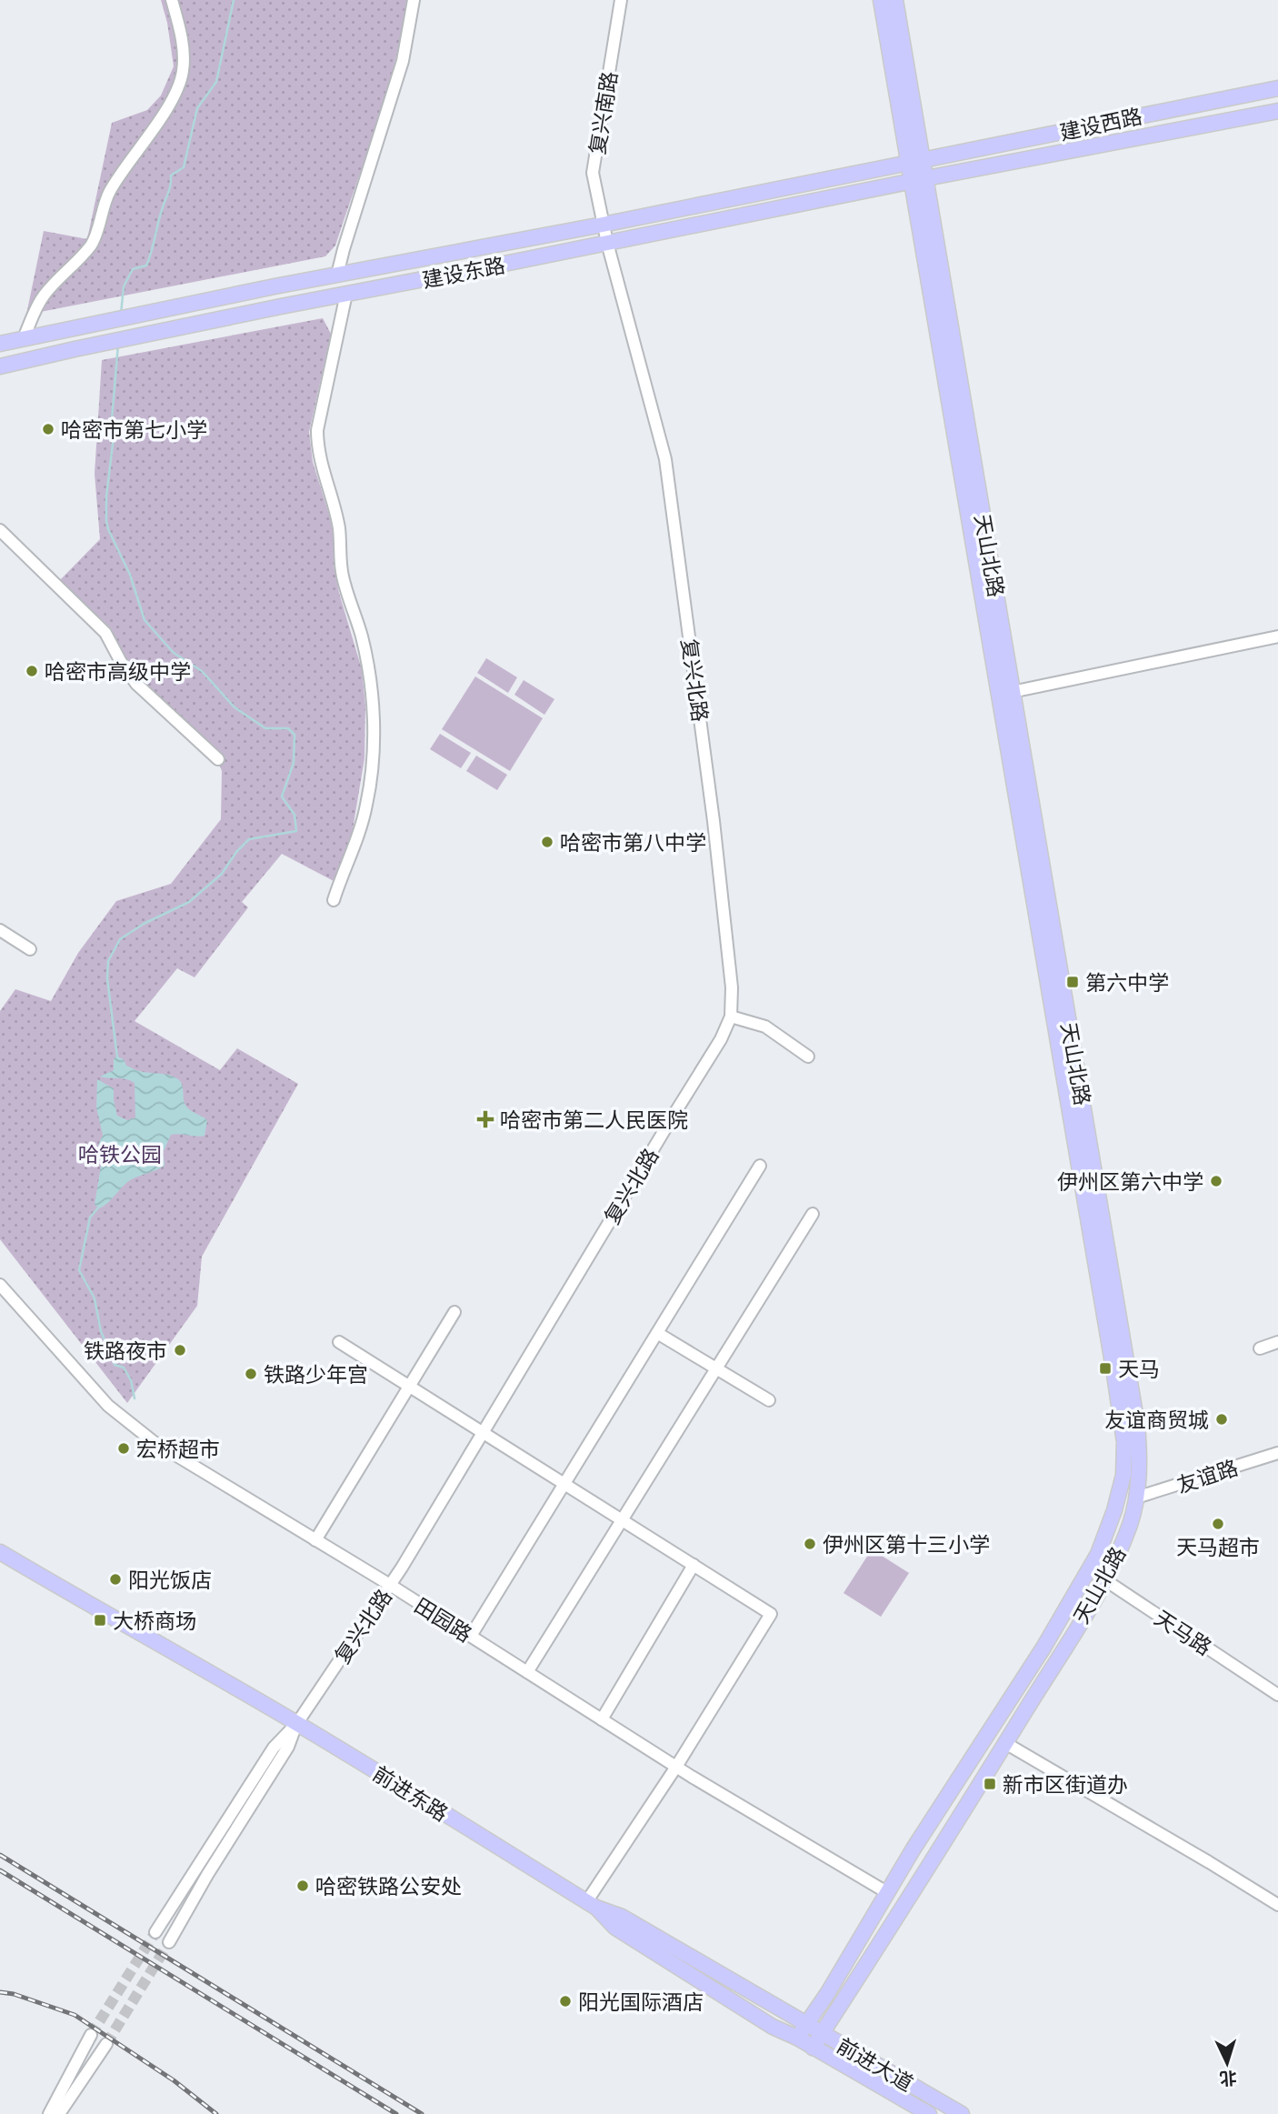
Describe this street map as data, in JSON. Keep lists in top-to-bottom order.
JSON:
{
  "streets": {
    "main road": [
      "建设西路",
      "建设东路",
      "天山北路",
      "前进东路",
      "前进大道"
    ],
    "street": [
      "复兴南路",
      "复兴北路",
      "友谊路",
      "田园路",
      "天马路"
    ]
  },
  "crossings": [
    ["复兴南路", "建设东路"],
    ["复兴南路", "复兴北路"],
    ["建设西路", "建设东路"],
    ["建设东路", "复兴北路"],
    ["天山北路", "友谊路"],
    ["天山北路", "天马路"],
    ["天山北路", "前进东路"],
    ["天山北路", "前进大道"],
    ["复兴北路", "田园路"],
    ["复兴北路", "前进东路"],
    ["前进东路", "前进大道"]
  ],
  "parks": ["哈铁公园"],
  "places": {
    "other": [
      "哈密市第七小学",
      "哈密市高级中学",
      "哈密市第八中学",
      "伊州区第六中学",
      "铁路夜市",
      "铁路少年宫",
      "友谊商贸城",
      "宏桥超市",
      "天马超市",
      "伊州区第十三小学",
      "阳光饭店",
      "哈密铁路公安处",
      "阳光国际酒店"
    ],
    "transit": [
      "第六中学",
      "天马",
      "大桥商场",
      "新市区街道办"
    ],
    "health": ["哈密市第二人民医院"]
  },
  "north": "bottom"
}
